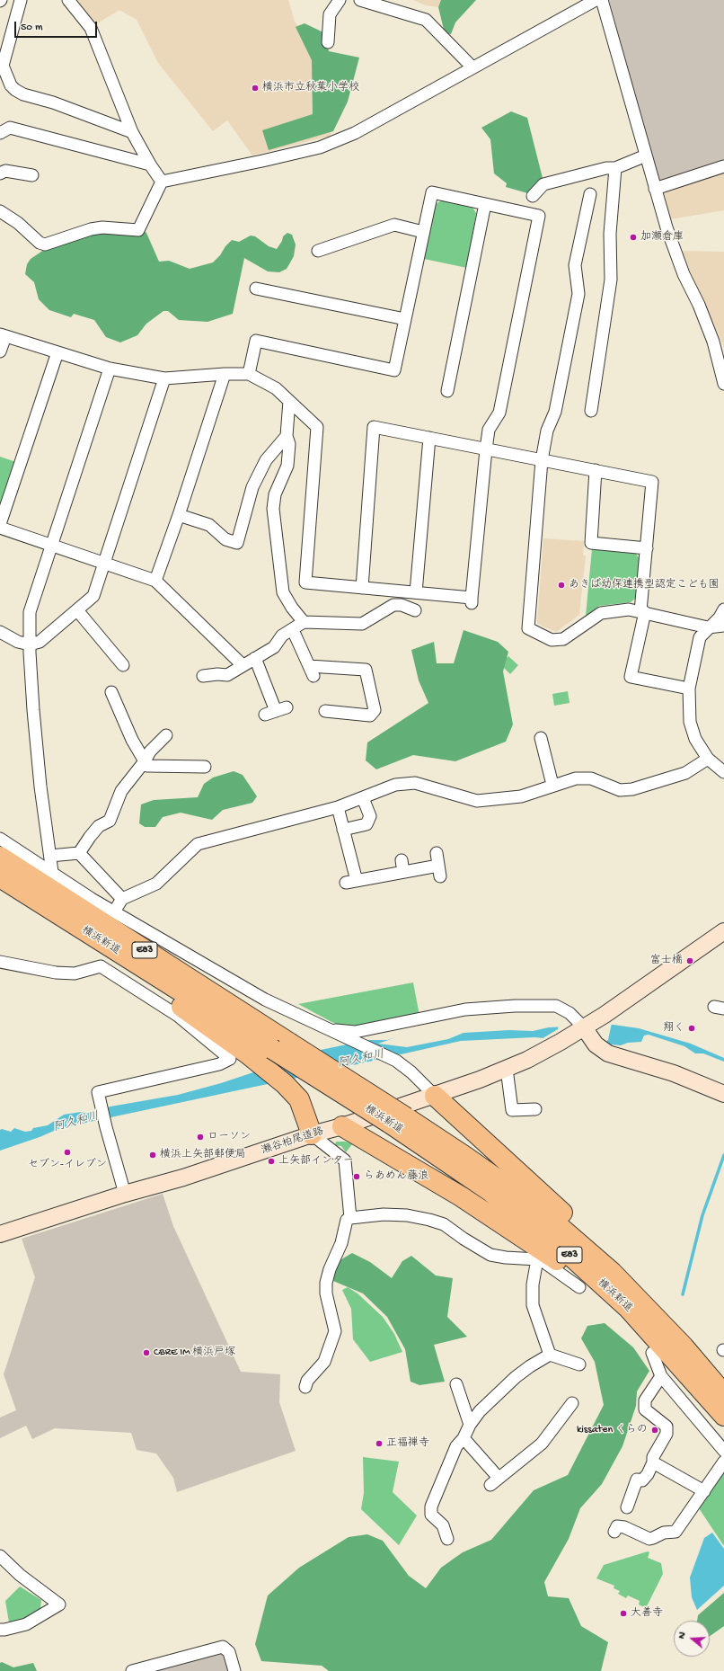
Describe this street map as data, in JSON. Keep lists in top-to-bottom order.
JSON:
{
  "streets": {
    "highway": ["横浜新道", "E83"],
    "main road": ["瀬谷柏尾道路"]
  },
  "water": ["阿久和川"],
  "places": [
    "横浜市立秋葉小学校",
    "加瀬倉庫",
    "あきば幼保連携型認定こども園",
    "富士橋",
    "翔く",
    "ローソン",
    "セブン-イレブン",
    "横浜上矢部郵便局",
    "上矢部インター",
    "らあめん藤浪",
    "CBRE IM 横浜戸塚",
    "kissaten くらの",
    "正福禅寺",
    "大善寺"
  ],
  "scale_bar": "50 m",
  "north": "left"
}
